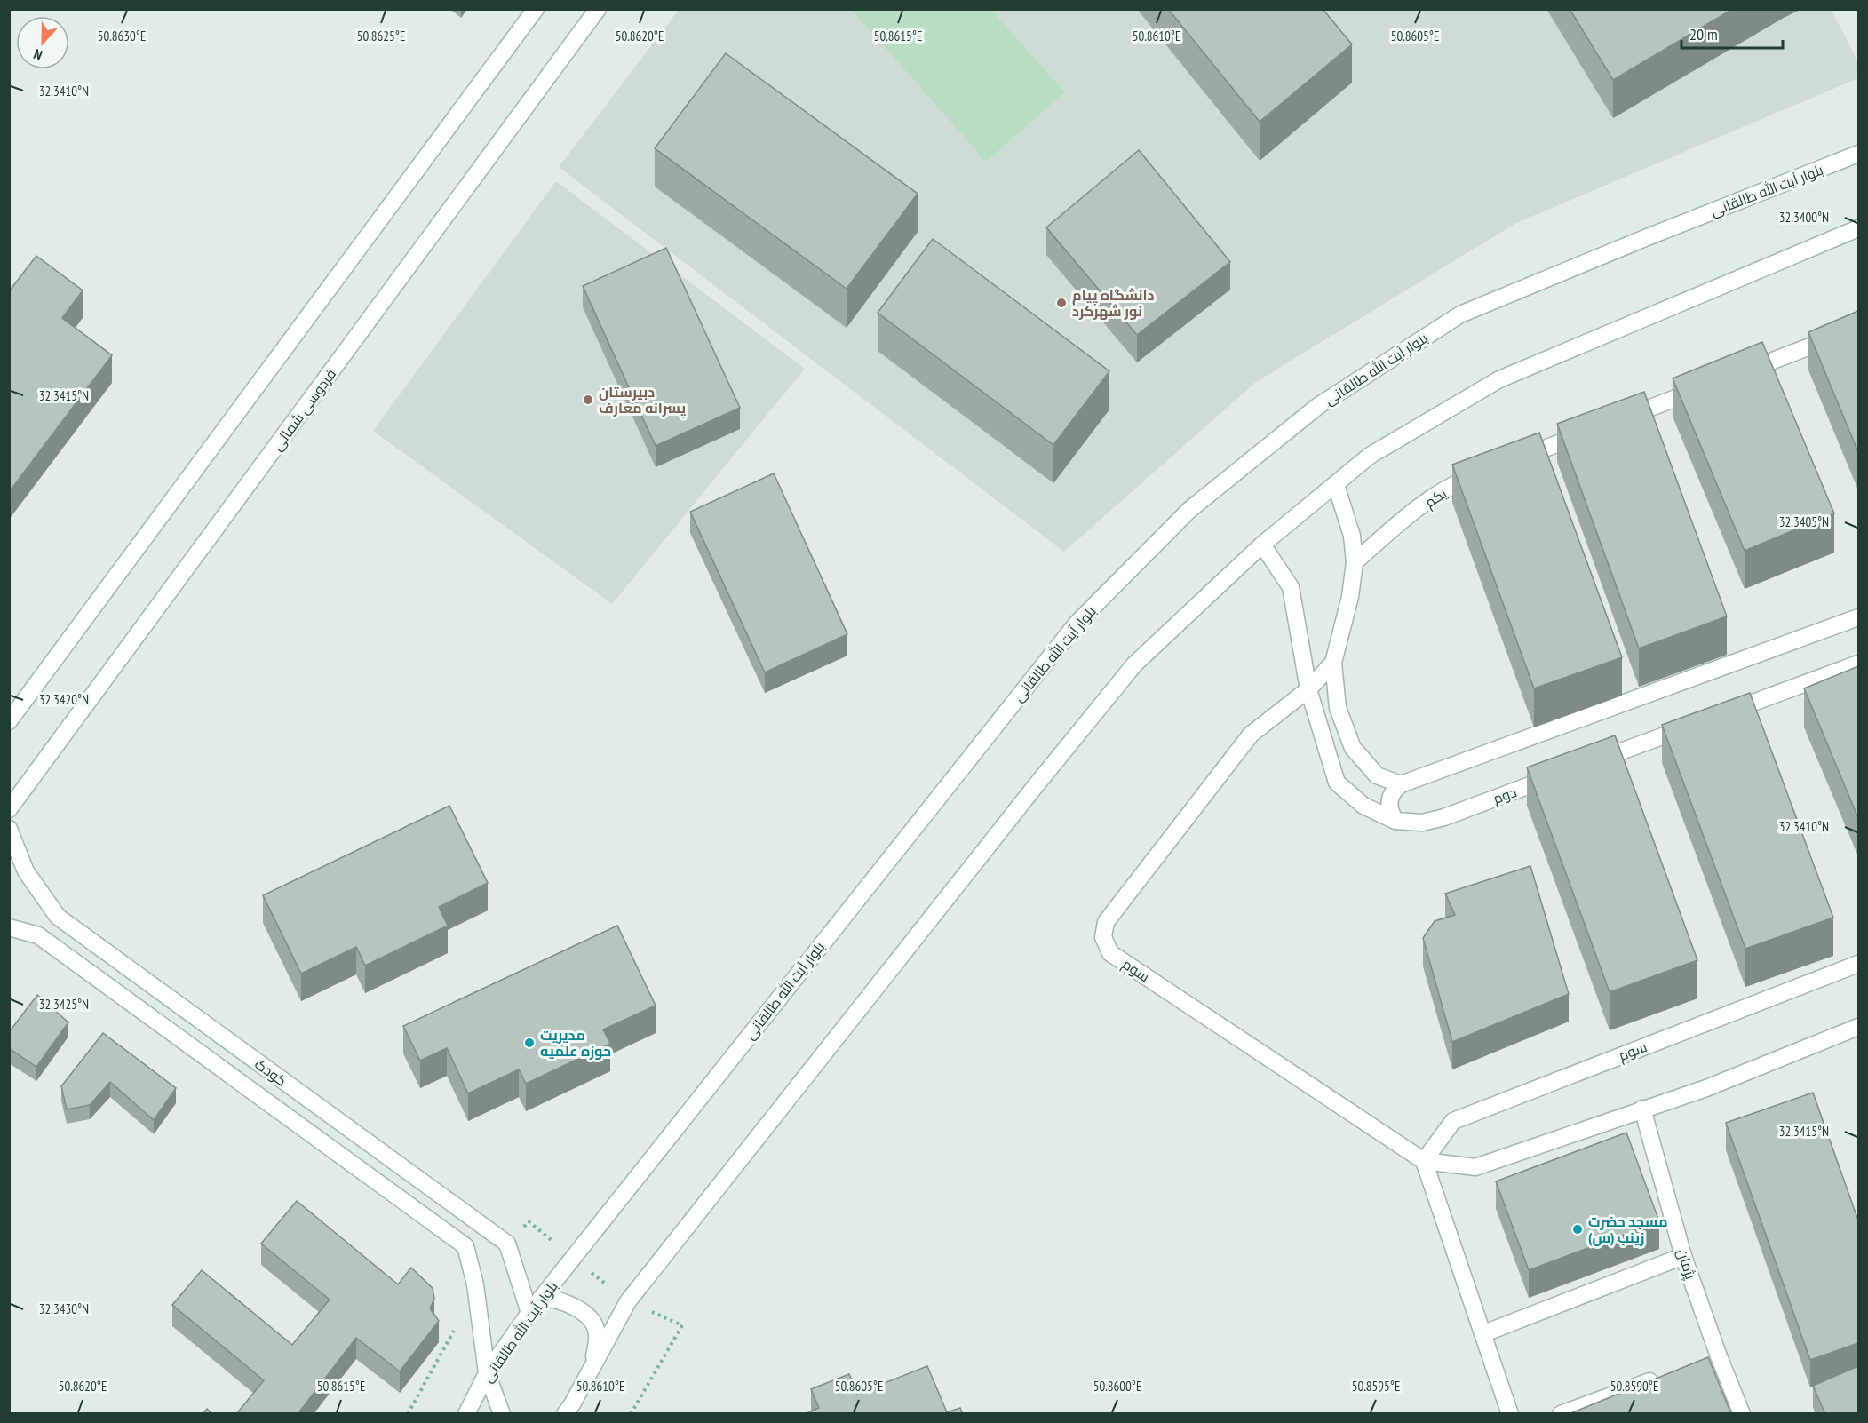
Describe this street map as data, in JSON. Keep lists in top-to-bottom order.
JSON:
{
  "streets": {
    "main road": [
      "بلوار آیت الله طالقانی",
      "فردوسی شمالی",
      "یکم",
      "دوم",
      "سوم",
      "کودک",
      "پژمان"
    ]
  },
  "crossings": [
    ["بلوار آیت الله طالقانی", "کودک"],
    ["دوم", "سوم"],
    ["سوم", "پژمان"]
  ],
  "places": [
    "دانشگاه پیام نور شهرکرد",
    "دبیرستان پسرانه معارف",
    "مدیریت حوزه علمیه",
    "مسجد حضرت زینب (س)"
  ],
  "scale_bar": "20 m",
  "north": "bottom",
  "coordinates": [
    "50.8605°E",
    "50.8630°E",
    "50.8625°E",
    "50.8620°E",
    "50.8615°E",
    "50.8610°E",
    "32.3410°N",
    "32.3400°N",
    "32.3415°N",
    "32.3405°N",
    "32.3420°N",
    "32.3425°N",
    "32.3430°N",
    "50.8600°E",
    "50.8595°E",
    "50.8590°E"
  ]
}
